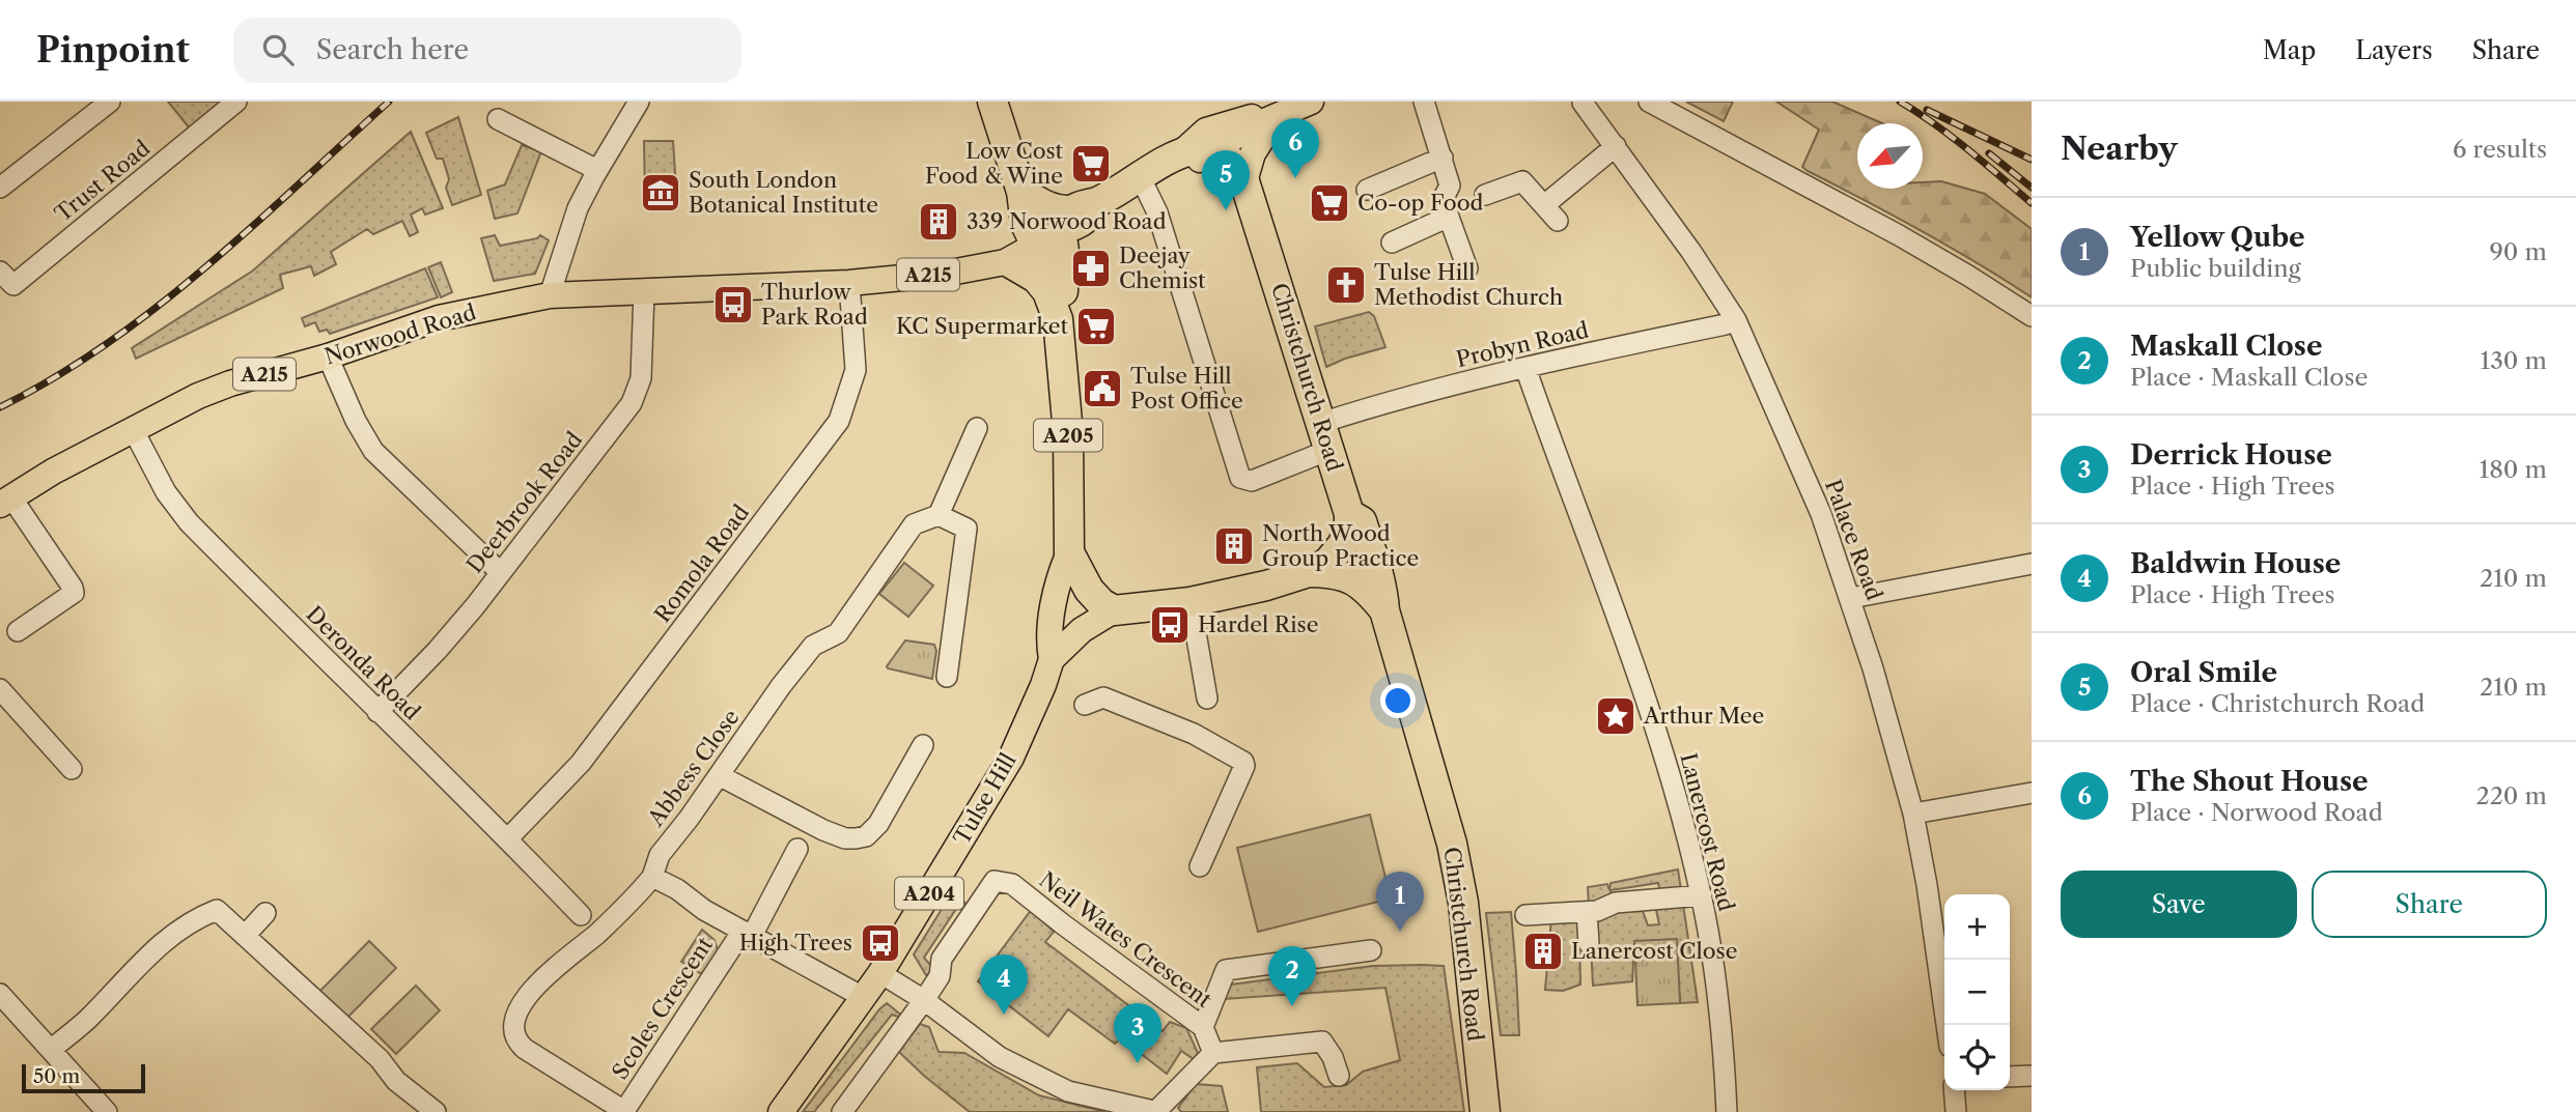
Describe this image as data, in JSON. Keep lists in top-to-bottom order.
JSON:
{
  "streets": {
    "highway": [
      "Norwood Road",
      "Christchurch Road",
      "A205",
      "Tulse Hill"
    ],
    "main road": ["A215", "A204"],
    "street": [
      "Trust Road",
      "Probyn Road",
      "Deerbrook Road",
      "Palace Road",
      "Romola Road",
      "Deronda Road",
      "Abbess Close",
      "Lanercost Road",
      "Neil Wates Crescent",
      "Scoles Crescent"
    ]
  },
  "crossings": [
    ["Norwood Road", "Probyn Road"],
    ["Norwood Road", "Christchurch Road"],
    ["Norwood Road", "A205"],
    ["Norwood Road", "Deerbrook Road"],
    ["Norwood Road", "Romola Road"],
    ["Norwood Road", "Deronda Road"],
    ["Probyn Road", "Christchurch Road"],
    ["Probyn Road", "Palace Road"],
    ["Probyn Road", "Lanercost Road"],
    ["A205", "Tulse Hill"],
    ["Deerbrook Road", "Deronda Road"],
    ["Romola Road", "Deronda Road"],
    ["Abbess Close", "Scoles Crescent"]
  ],
  "places": {
    "supermarket": ["Low Cost Food & Wine", "Co-op Food", "KC Supermarket"],
    "museum": ["South London Botanical Institute"],
    "building": ["339 Norwood Road", "North Wood Group Practice", "Lanercost Close"],
    "pharmacy": ["Deejay Chemist"],
    "church": ["Tulse Hill Methodist Church"],
    "bus stop": ["Thurlow Park Road", "Hardel Rise", "High Trees"],
    "public building": ["Tulse Hill Post Office"],
    "place": ["Arthur Mee"]
  },
  "scale_bar": "50 m",
  "north": "bottom left",
  "page": {
    "header": "Pinpoint",
    "search": "Search here",
    "nav": ["Map", "Layers", "Share"],
    "heading": ["Nearby", "6 results"],
    "pins": [
      "6",
      "5",
      "1",
      "2",
      "4",
      "3"
    ],
    "list": [
      {
        "mark": "1",
        "name": "Yellow Qube",
        "note": "Public building",
        "value": "90 m"
      },
      {
        "mark": "2",
        "name": "Maskall Close",
        "note": "Place · Maskall Close",
        "value": "130 m"
      },
      {
        "mark": "3",
        "name": "Derrick House",
        "note": "Place · High Trees",
        "value": "180 m"
      },
      {
        "mark": "4",
        "name": "Baldwin House",
        "note": "Place · High Trees",
        "value": "210 m"
      },
      {
        "mark": "5",
        "name": "Oral Smile",
        "note": "Place · Christchurch Road",
        "value": "210 m"
      },
      {
        "mark": "6",
        "name": "The Shout House",
        "note": "Place · Norwood Road",
        "value": "220 m"
      }
    ],
    "buttons": ["Save", "Share"],
    "map_buttons": ["+", "−"],
    "scale": "50 m"
  }
}
